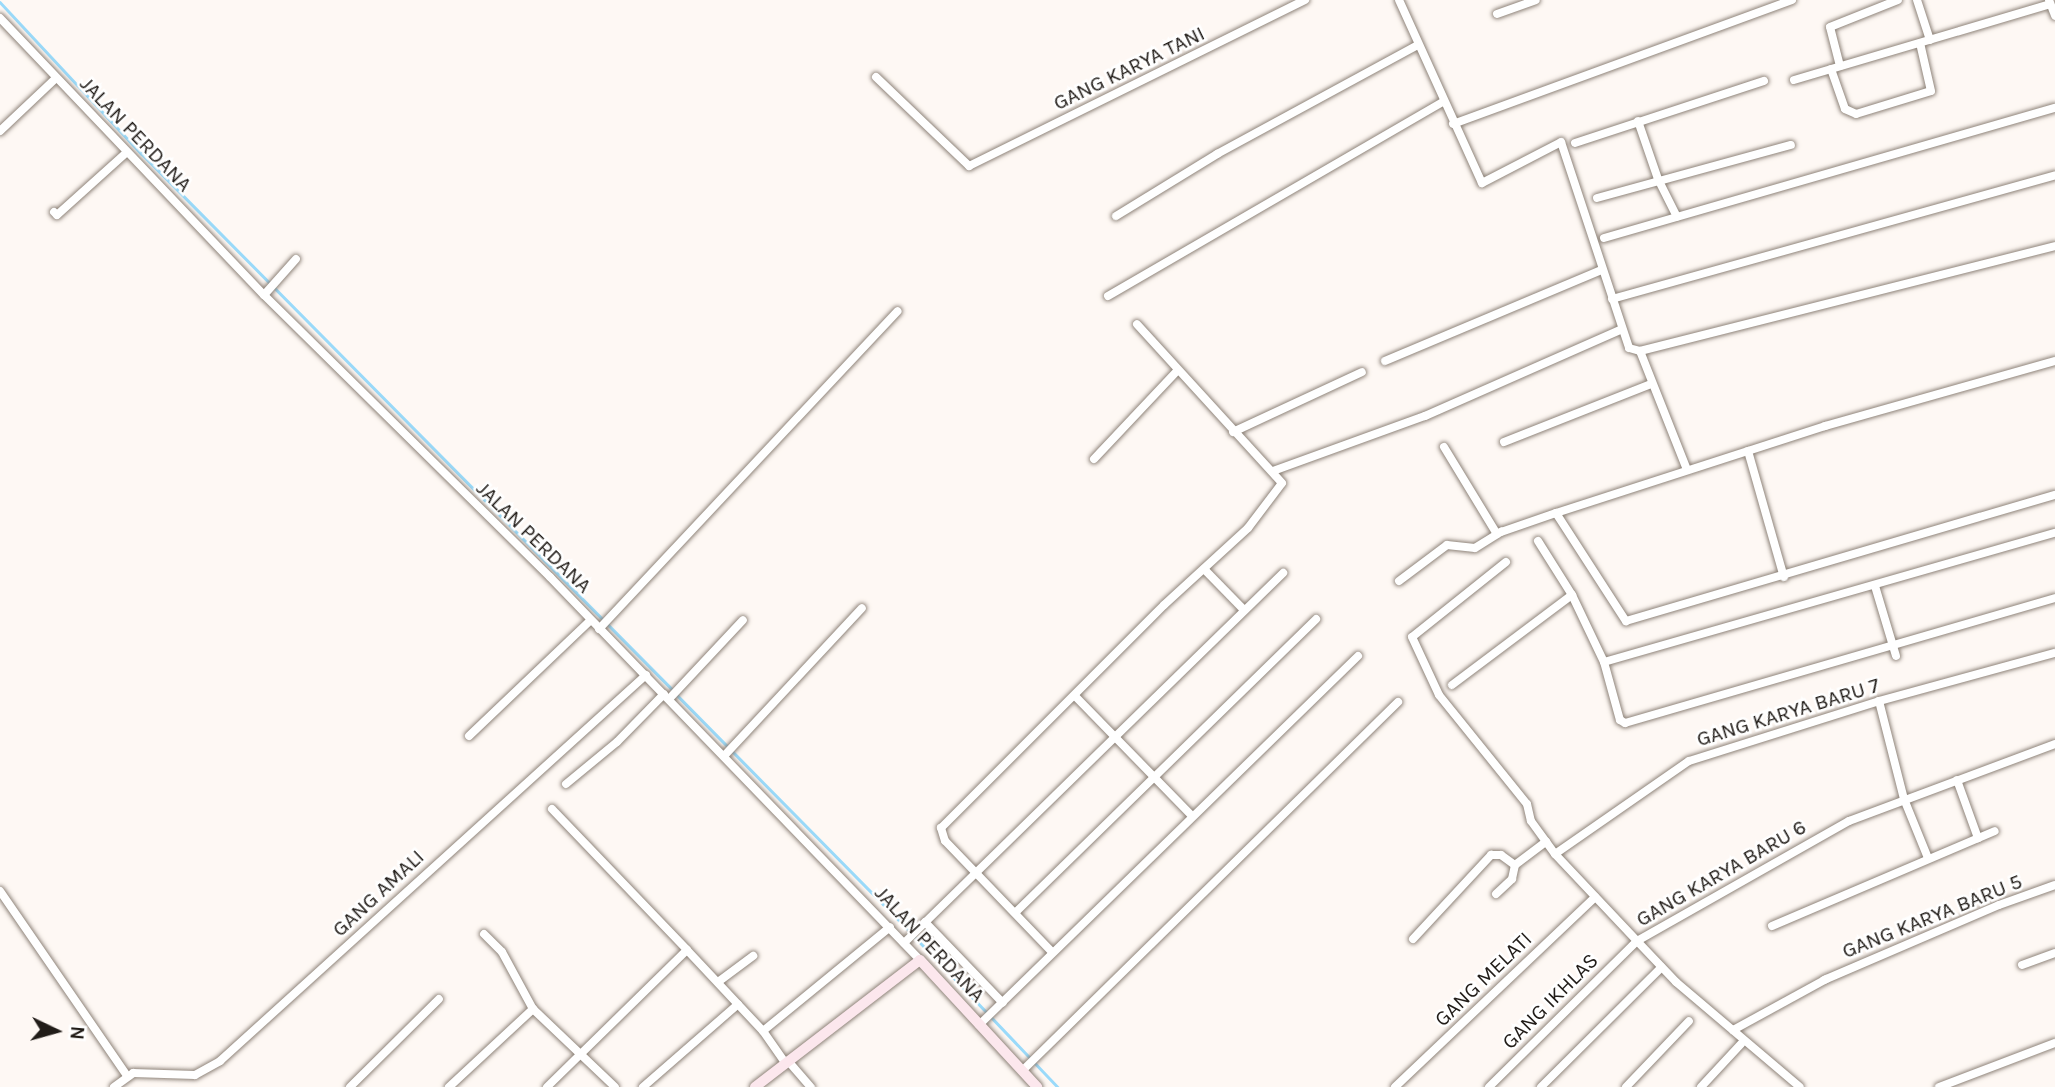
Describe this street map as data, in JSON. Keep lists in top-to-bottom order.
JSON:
{
  "streets": {
    "street": [
      "GANG KARYA TANI",
      "JALAN PERDANA",
      "GANG KARYA BARU 7",
      "GANG KARYA BARU 6",
      "GANG AMALI",
      "GANG KARYA BARU 5",
      "GANG MELATI",
      "GANG IKHLAS"
    ]
  },
  "crossings": [
    ["JALAN PERDANA", "GANG AMALI"],
    ["GANG KARYA BARU 7", "GANG KARYA BARU 6"],
    ["GANG KARYA BARU 6", "GANG MELATI"],
    ["GANG KARYA BARU 6", "GANG IKHLAS"]
  ],
  "north": "right"
}
